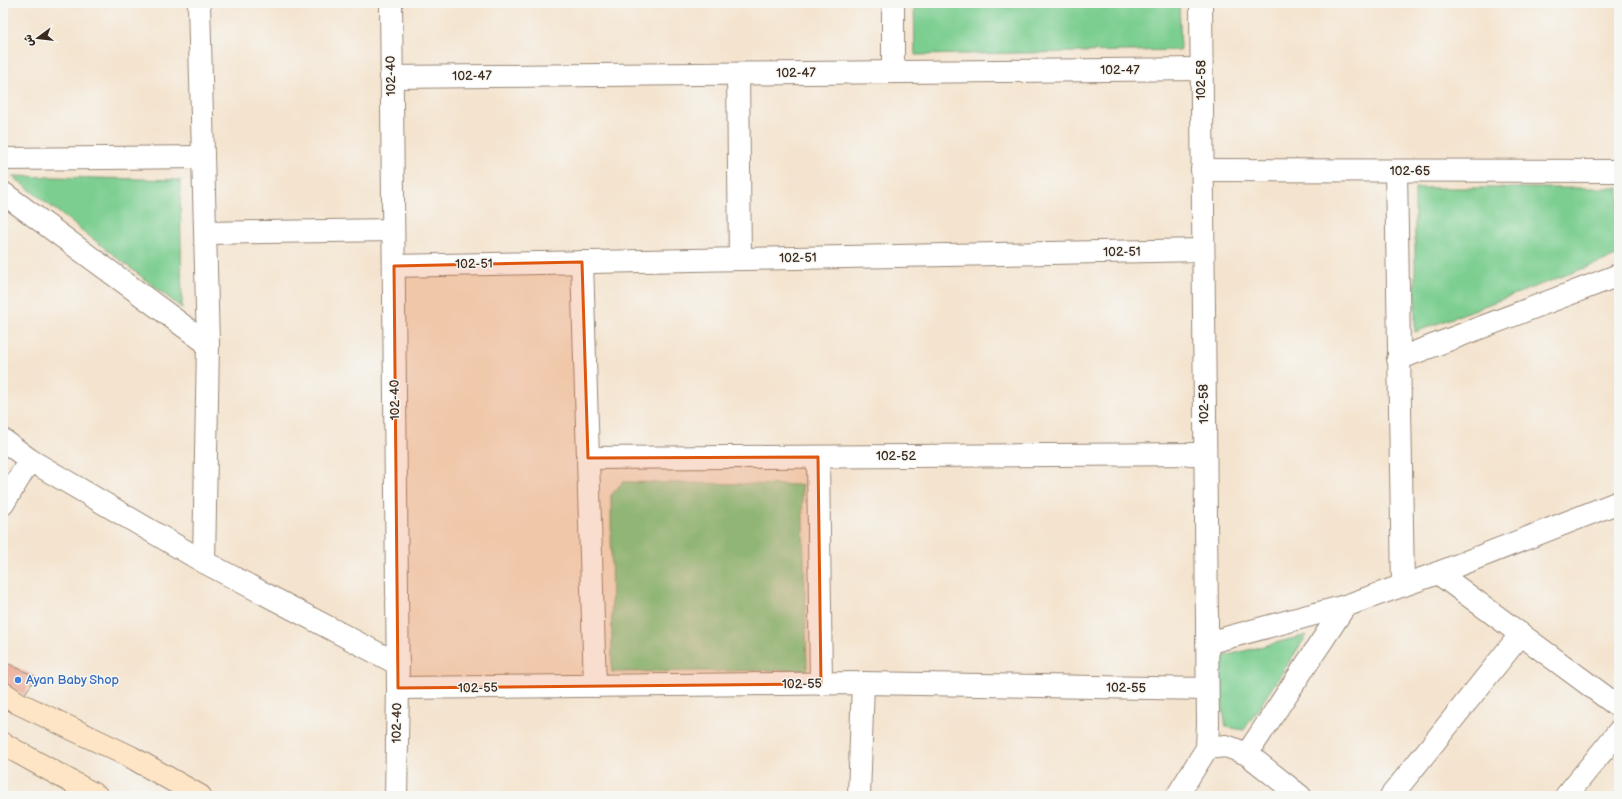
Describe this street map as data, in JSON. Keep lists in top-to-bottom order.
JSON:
{
  "streets": {
    "street": [
      "102-47",
      "102-40",
      "102-58",
      "102-65",
      "102-51",
      "102-52",
      "102-55"
    ]
  },
  "crossings": [
    ["102-47", "102-40"],
    ["102-47", "102-58"],
    ["102-40", "102-51"],
    ["102-40", "102-55"],
    ["102-58", "102-65"],
    ["102-58", "102-51"],
    ["102-58", "102-52"],
    ["102-58", "102-55"]
  ],
  "places": ["Ayan Baby Shop"],
  "north": "left"
}
